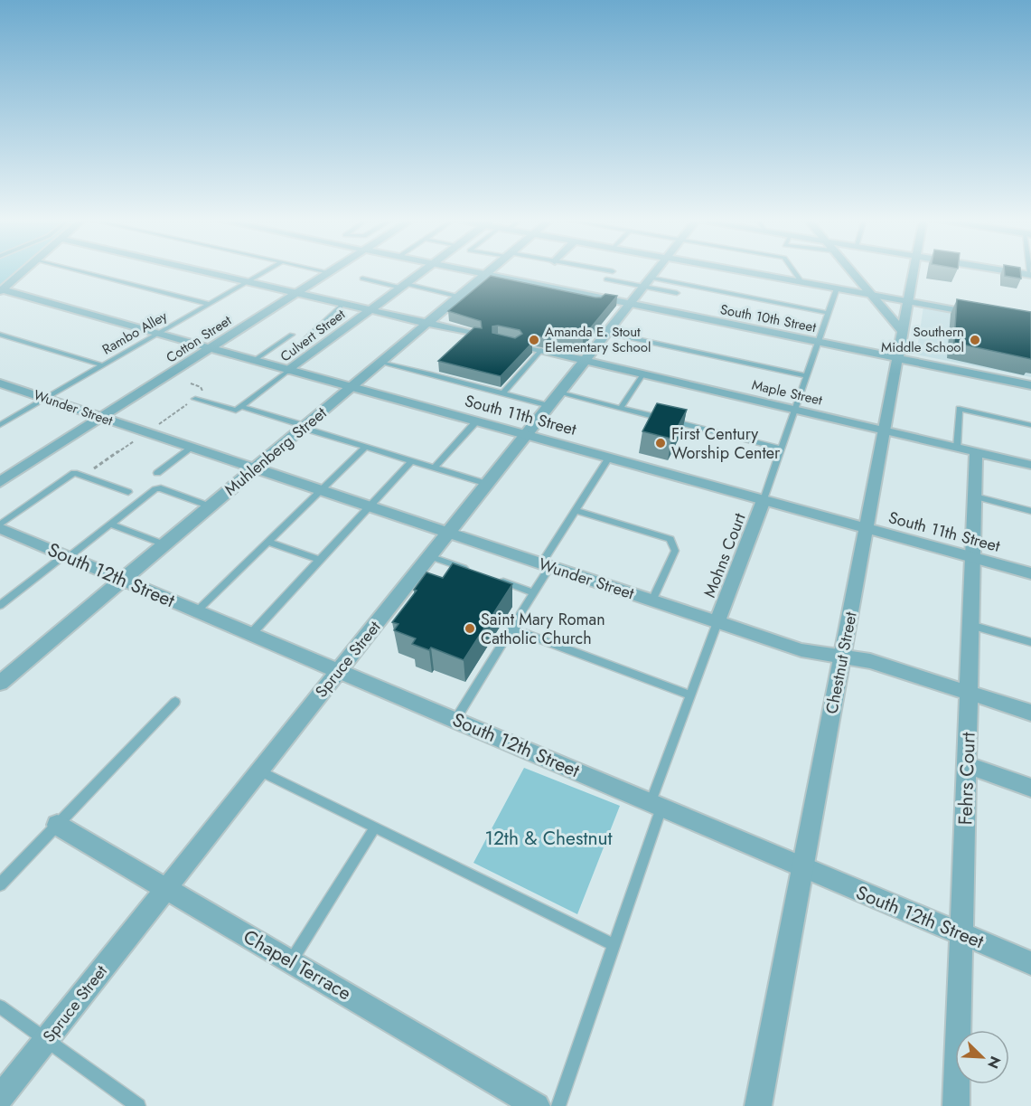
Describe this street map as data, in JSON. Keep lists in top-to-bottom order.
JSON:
{
  "streets": {
    "street": [
      "South 10th Street",
      "Culvert Street",
      "Cotton Street",
      "Maple Street",
      "Wunder Street",
      "South 11th Street",
      "Muhlenberg Street",
      "Mohns Court",
      "South 12th Street",
      "Spruce Street",
      "Chestnut Street",
      "Fehrs Court",
      "Chapel Terrace"
    ],
    "lane": ["Rambo Alley"]
  },
  "crossings": [
    ["South 10th Street", "Muhlenberg Street"],
    ["South 10th Street", "Spruce Street"],
    ["South 10th Street", "Chestnut Street"],
    ["Rambo Alley", "Wunder Street"],
    ["Rambo Alley", "South 11th Street"],
    ["Culvert Street", "South 11th Street"],
    ["Cotton Street", "Wunder Street"],
    ["Cotton Street", "South 11th Street"],
    ["Maple Street", "Spruce Street"],
    ["Maple Street", "Chestnut Street"],
    ["Maple Street", "Fehrs Court"],
    ["Wunder Street", "Muhlenberg Street"],
    ["Wunder Street", "Mohns Court"],
    ["Wunder Street", "Spruce Street"],
    ["Wunder Street", "Chestnut Street"],
    ["Wunder Street", "Fehrs Court"],
    ["South 11th Street", "Muhlenberg Street"],
    ["South 11th Street", "Mohns Court"],
    ["South 11th Street", "Spruce Street"],
    ["South 11th Street", "Chestnut Street"],
    ["South 11th Street", "Fehrs Court"],
    ["Muhlenberg Street", "South 12th Street"],
    ["South 12th Street", "Spruce Street"],
    ["South 12th Street", "Chestnut Street"],
    ["South 12th Street", "Fehrs Court"],
    ["Spruce Street", "Chapel Terrace"]
  ],
  "parks": ["12th & Chestnut"],
  "places": [
    "Amanda E. Stout Elementary School",
    "Southern Middle School",
    "First Century Worship Center",
    "Saint Mary Roman Catholic Church"
  ],
  "north": "bottom right"
}
